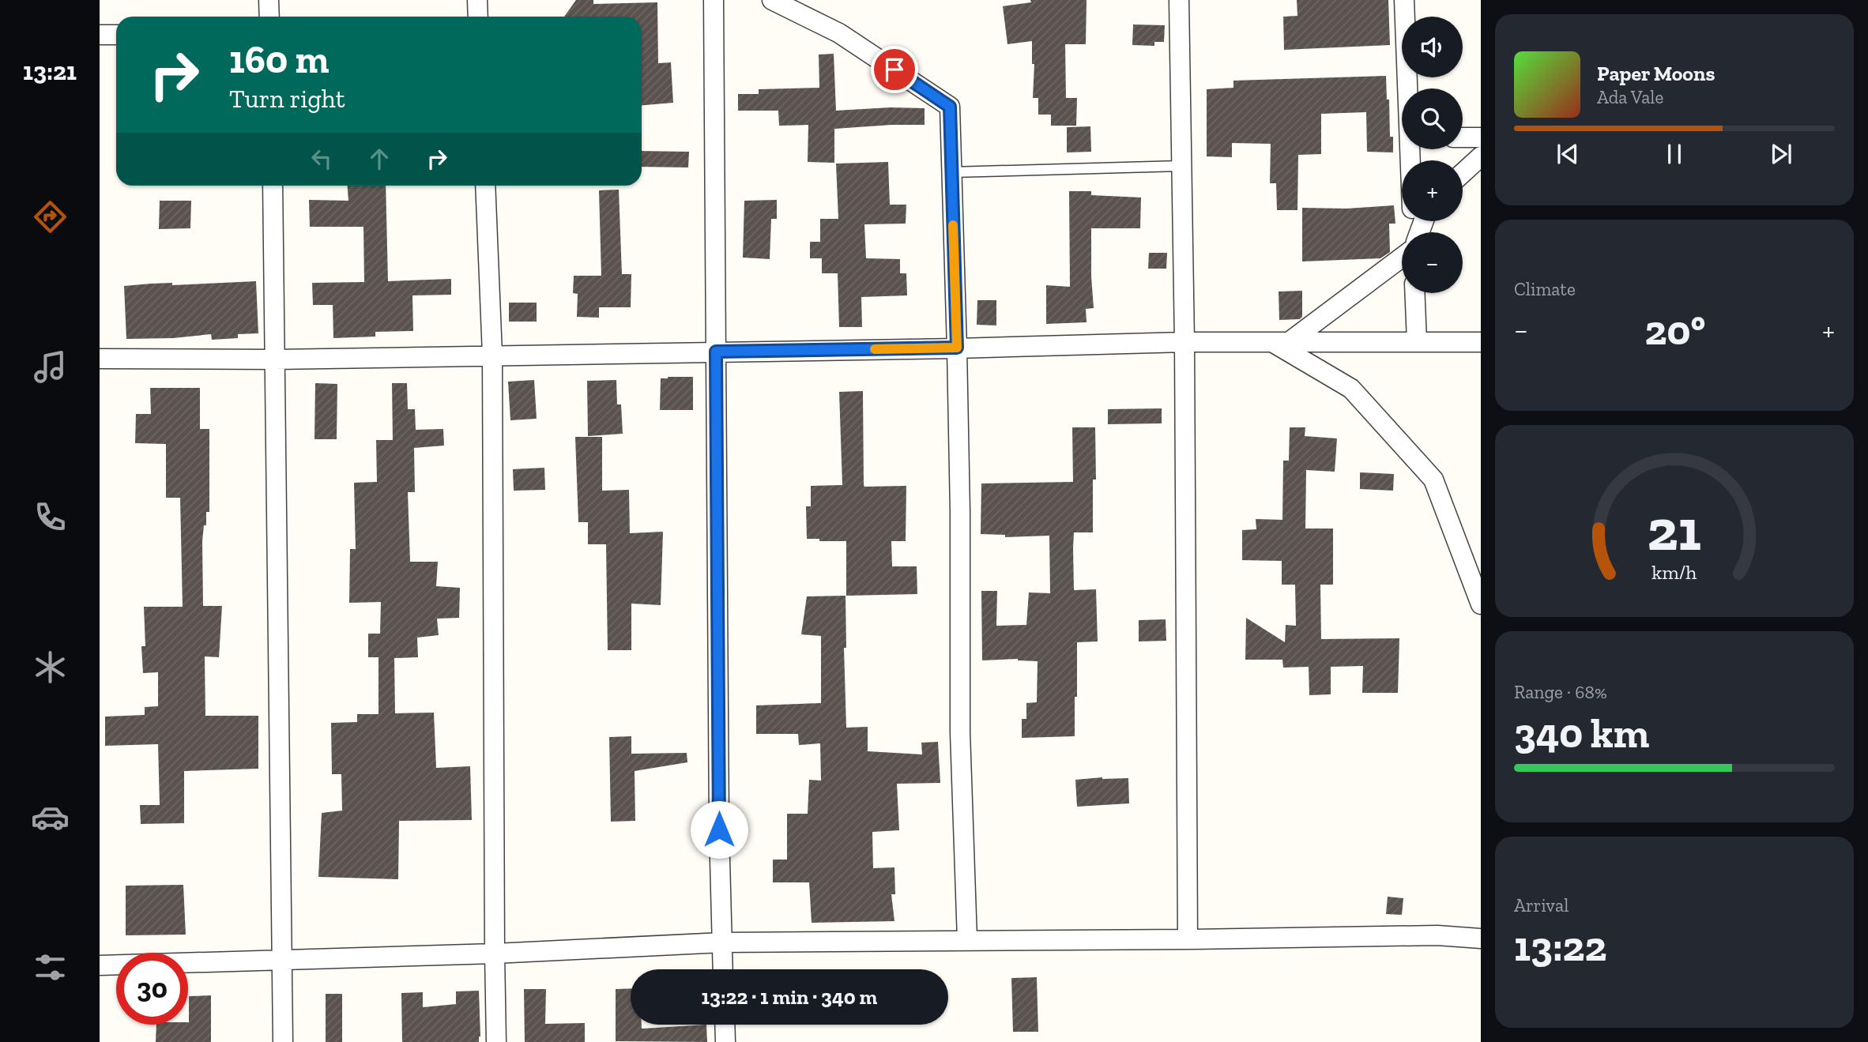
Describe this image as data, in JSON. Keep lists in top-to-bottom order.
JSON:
{
  "page": {
    "tabs": "13:21",
    "map_buttons": ["+", "−"],
    "turn": ["160 m", "Turn right"],
    "song": ["Paper Moons", "Ada Vale"],
    "tile": [
      "Climate",
      ["Range · 68%", "340 km"],
      ["Arrival", "13:22"]
    ],
    "heat": ["−", "20°", "+"],
    "limit": "30",
    "trip": "13:22 · 1 min · 340 m",
    "gauge": ["21", "km/h"]
  }
}
